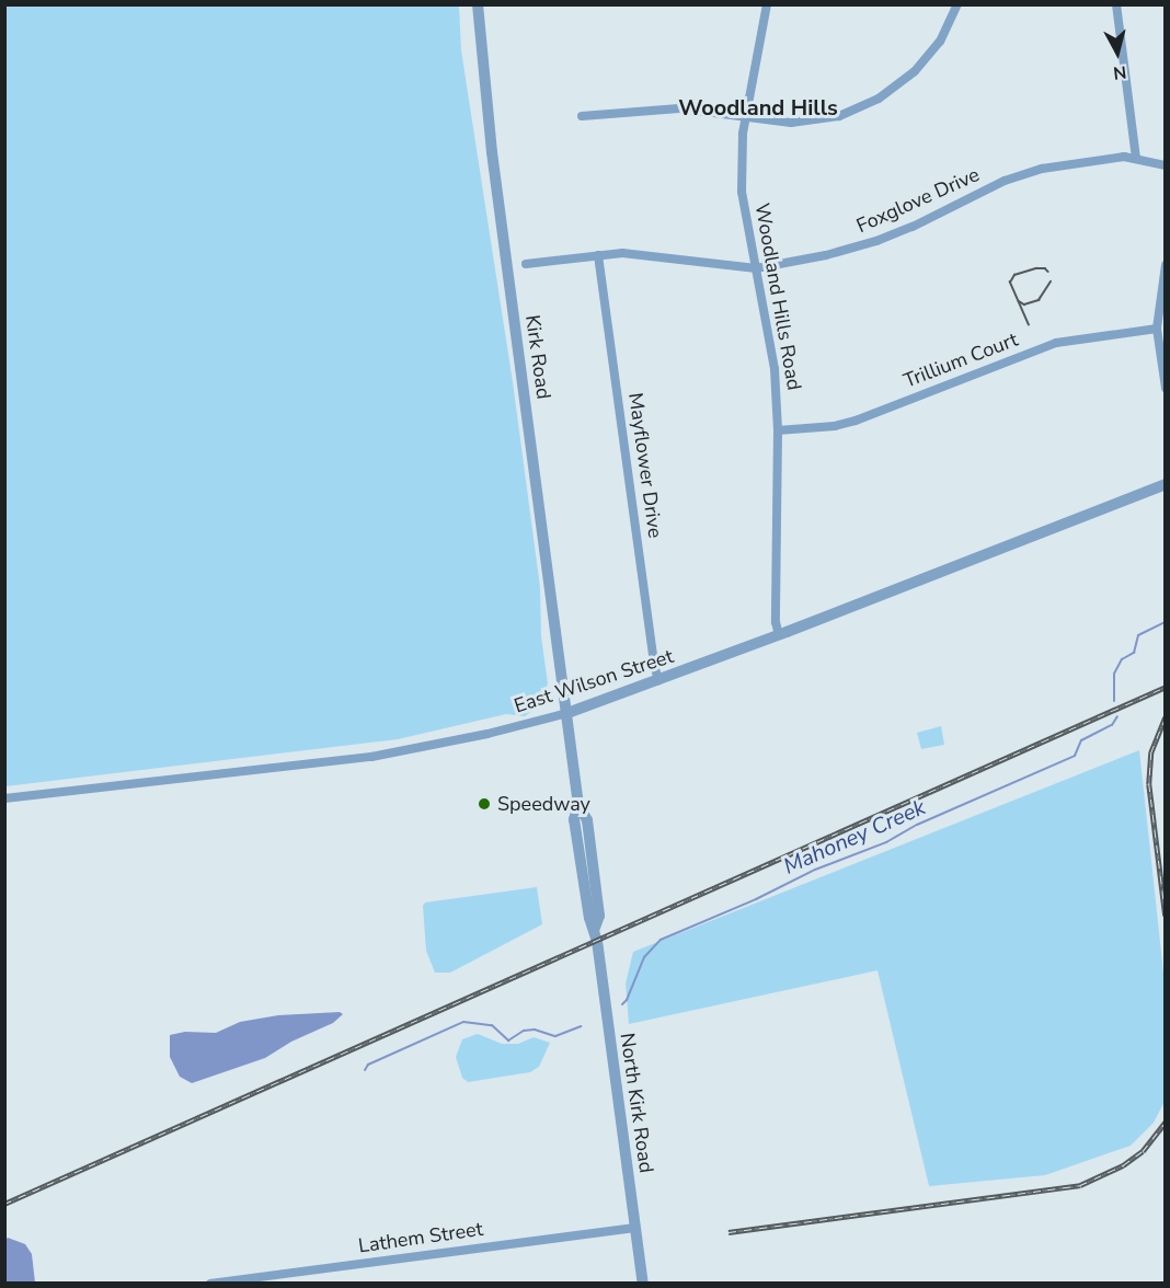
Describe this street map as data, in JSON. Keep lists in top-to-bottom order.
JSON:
{
  "streets": {
    "street": [
      "Foxglove Drive",
      "Woodland Hills Road",
      "Kirk Road",
      "Trillium Court",
      "Mayflower Drive",
      "East Wilson Street",
      "North Kirk Road",
      "Lathem Street"
    ]
  },
  "crossings": [
    ["Foxglove Drive", "Woodland Hills Road"],
    ["Foxglove Drive", "Mayflower Drive"],
    ["Woodland Hills Road", "Trillium Court"],
    ["Woodland Hills Road", "East Wilson Street"],
    ["Kirk Road", "East Wilson Street"],
    ["Kirk Road", "North Kirk Road"],
    ["Mayflower Drive", "East Wilson Street"],
    ["East Wilson Street", "North Kirk Road"],
    ["North Kirk Road", "Lathem Street"]
  ],
  "districts": ["Woodland Hills"],
  "water": ["Mahoney Creek"],
  "places": ["Speedway"],
  "north": "bottom"
}
